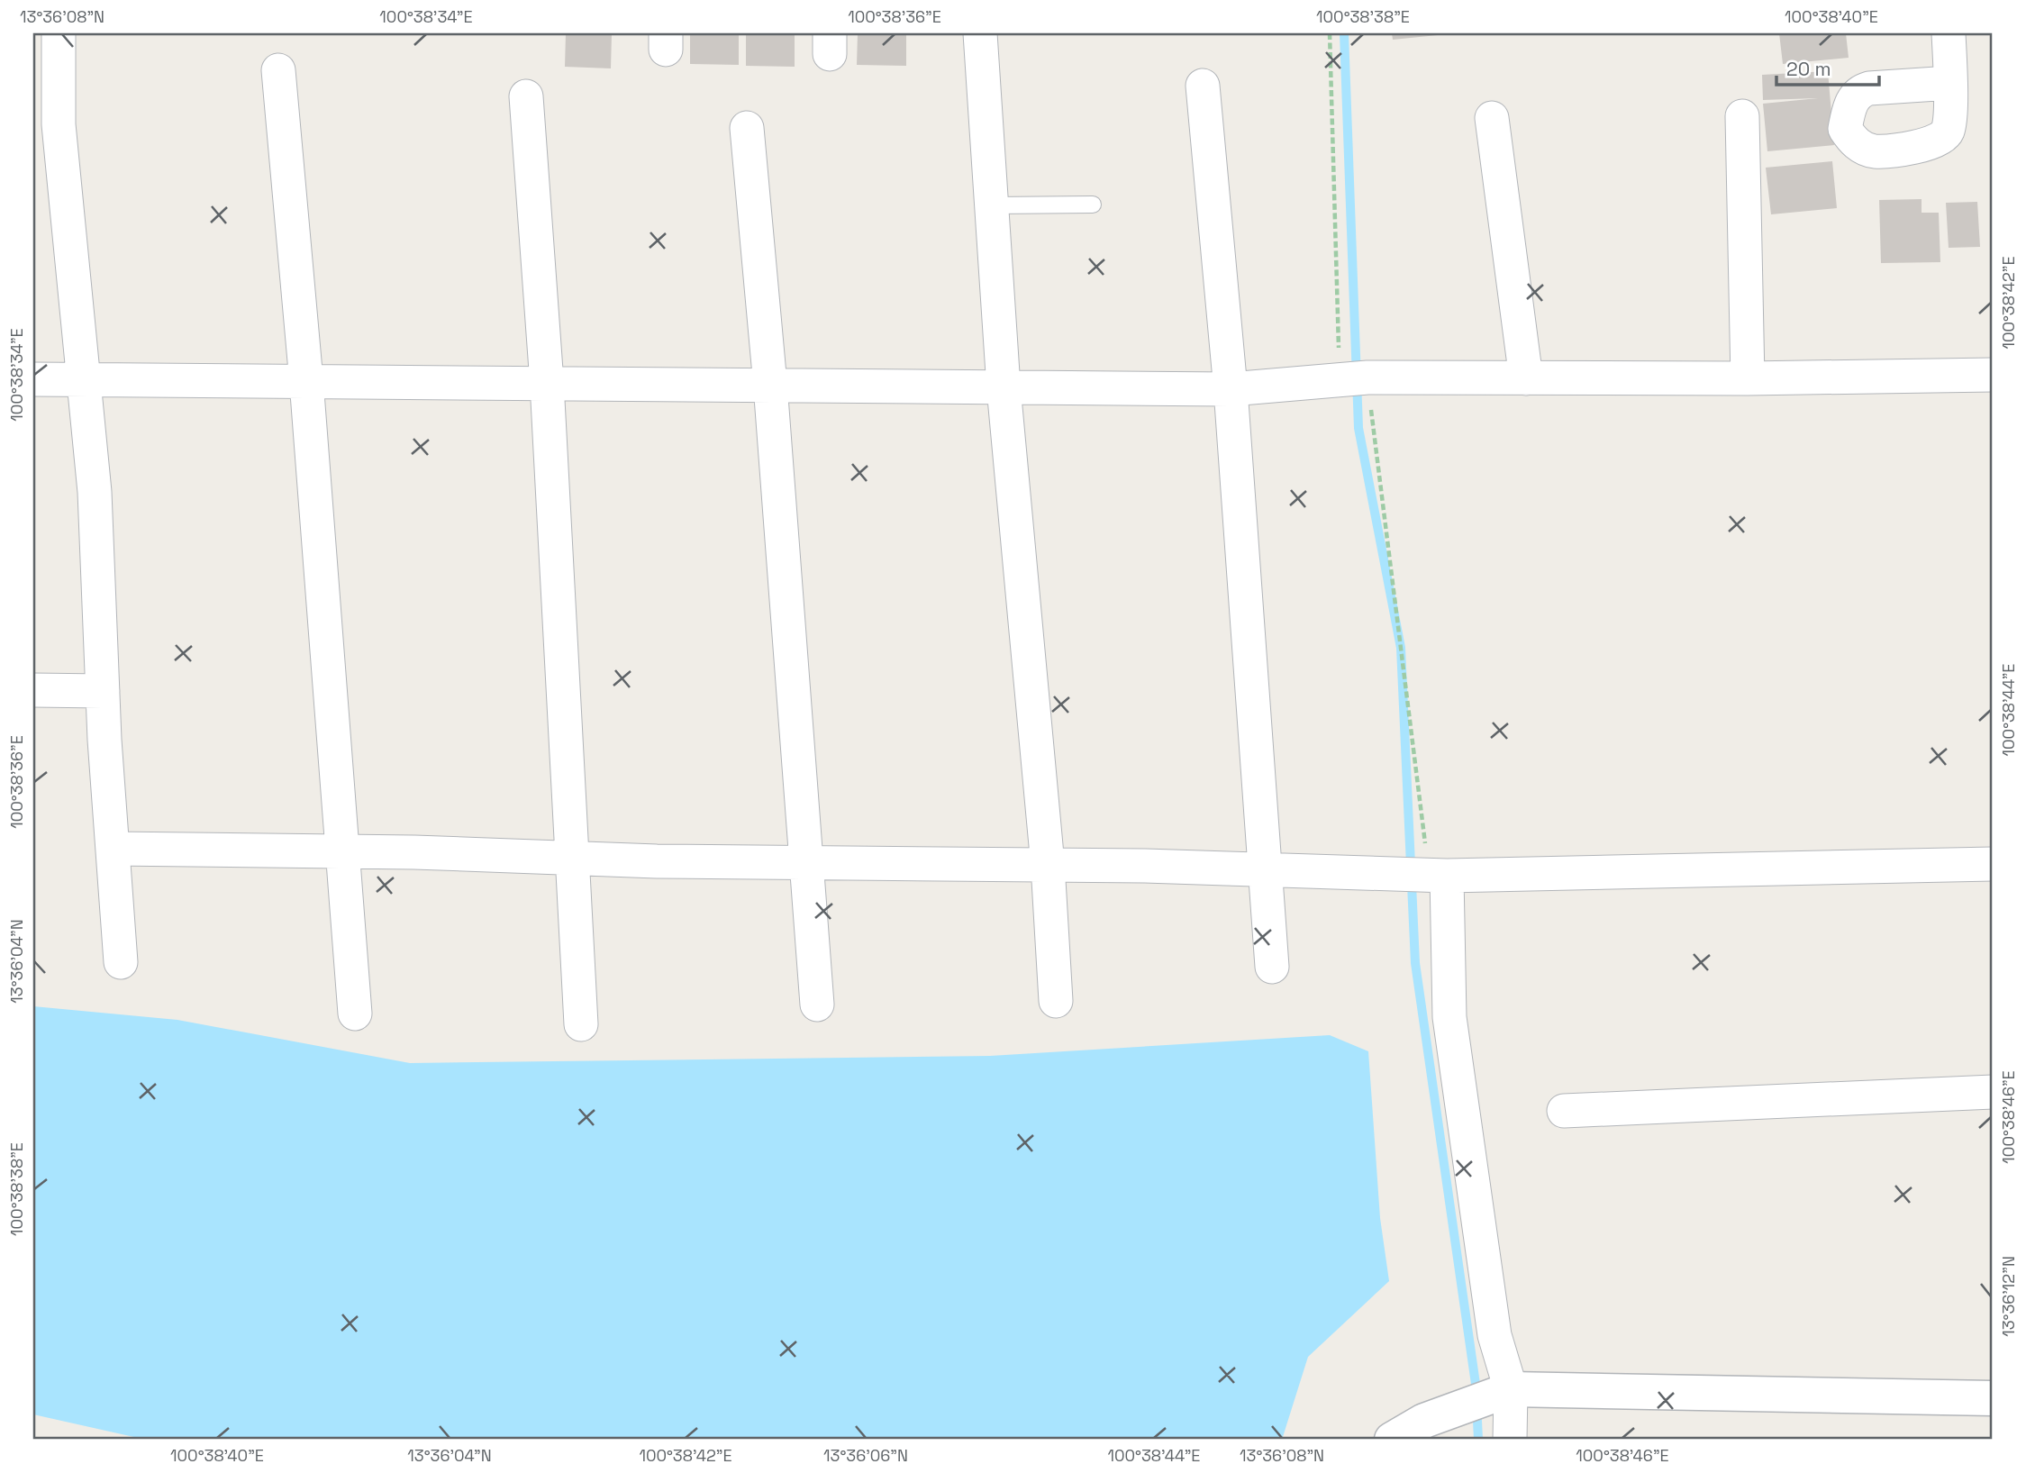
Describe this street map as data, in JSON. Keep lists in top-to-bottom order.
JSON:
{
  "scale_bar": "20 m",
  "coordinates": [
    "13°36'08\"N",
    "100°38'34\"E",
    "100°38'36\"E",
    "100°38'38\"E",
    "100°38'40\"E",
    "100°38'42\"E",
    "100°38'44\"E",
    "13°36'04\"N",
    "100°38'46\"E",
    "13°36'12\"N",
    "13°36'06\"N"
  ]
}
